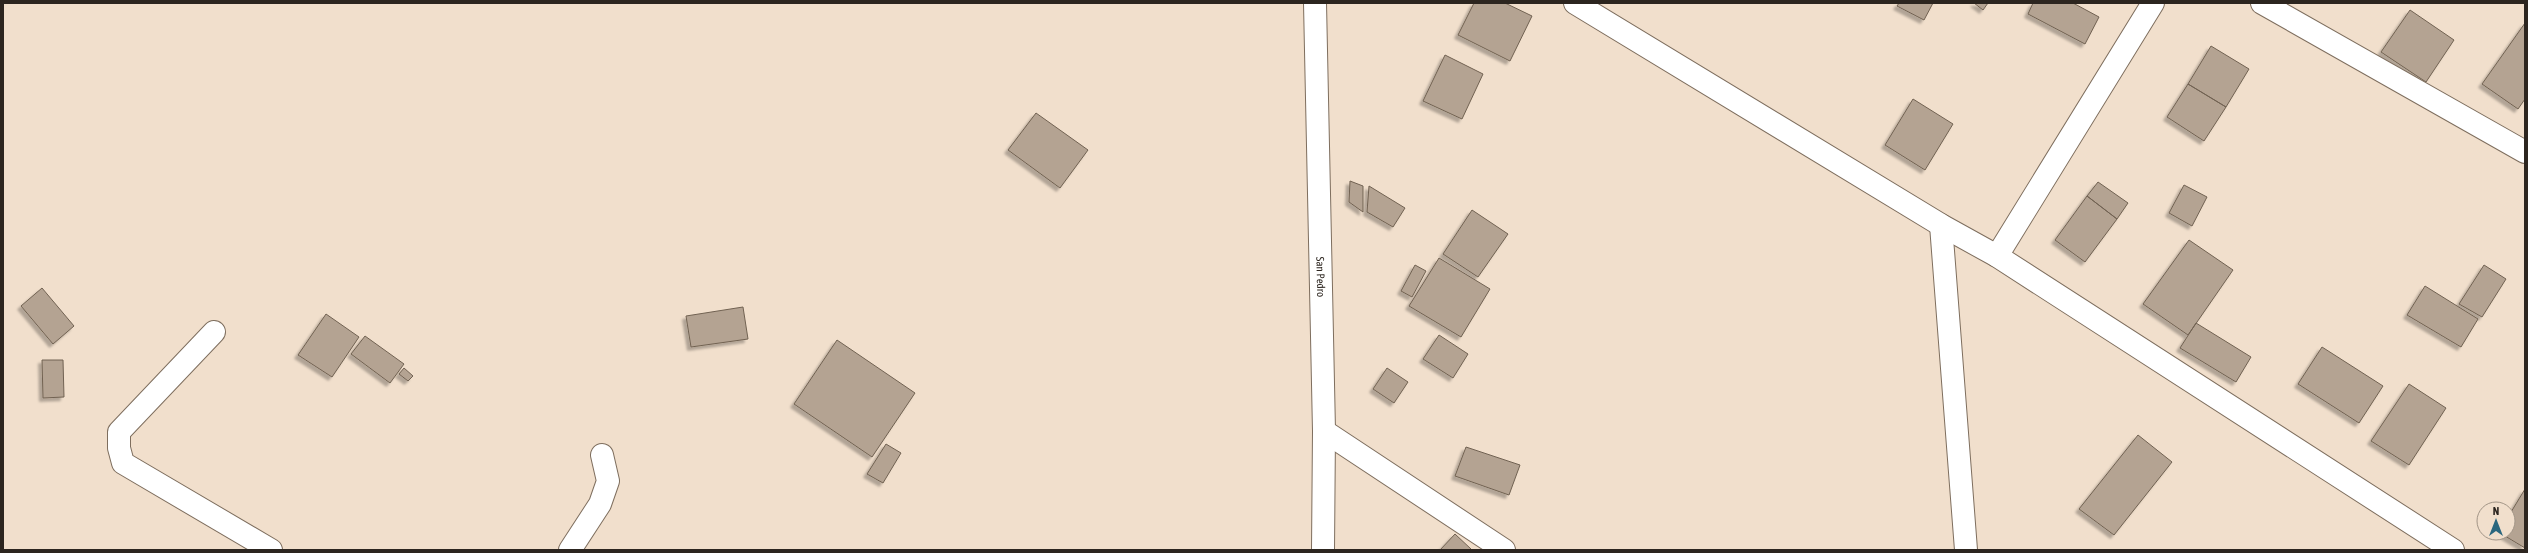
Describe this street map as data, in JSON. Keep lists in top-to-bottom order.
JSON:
{
  "streets": {
    "street": ["San Pedro"]
  },
  "north": "top"
}
